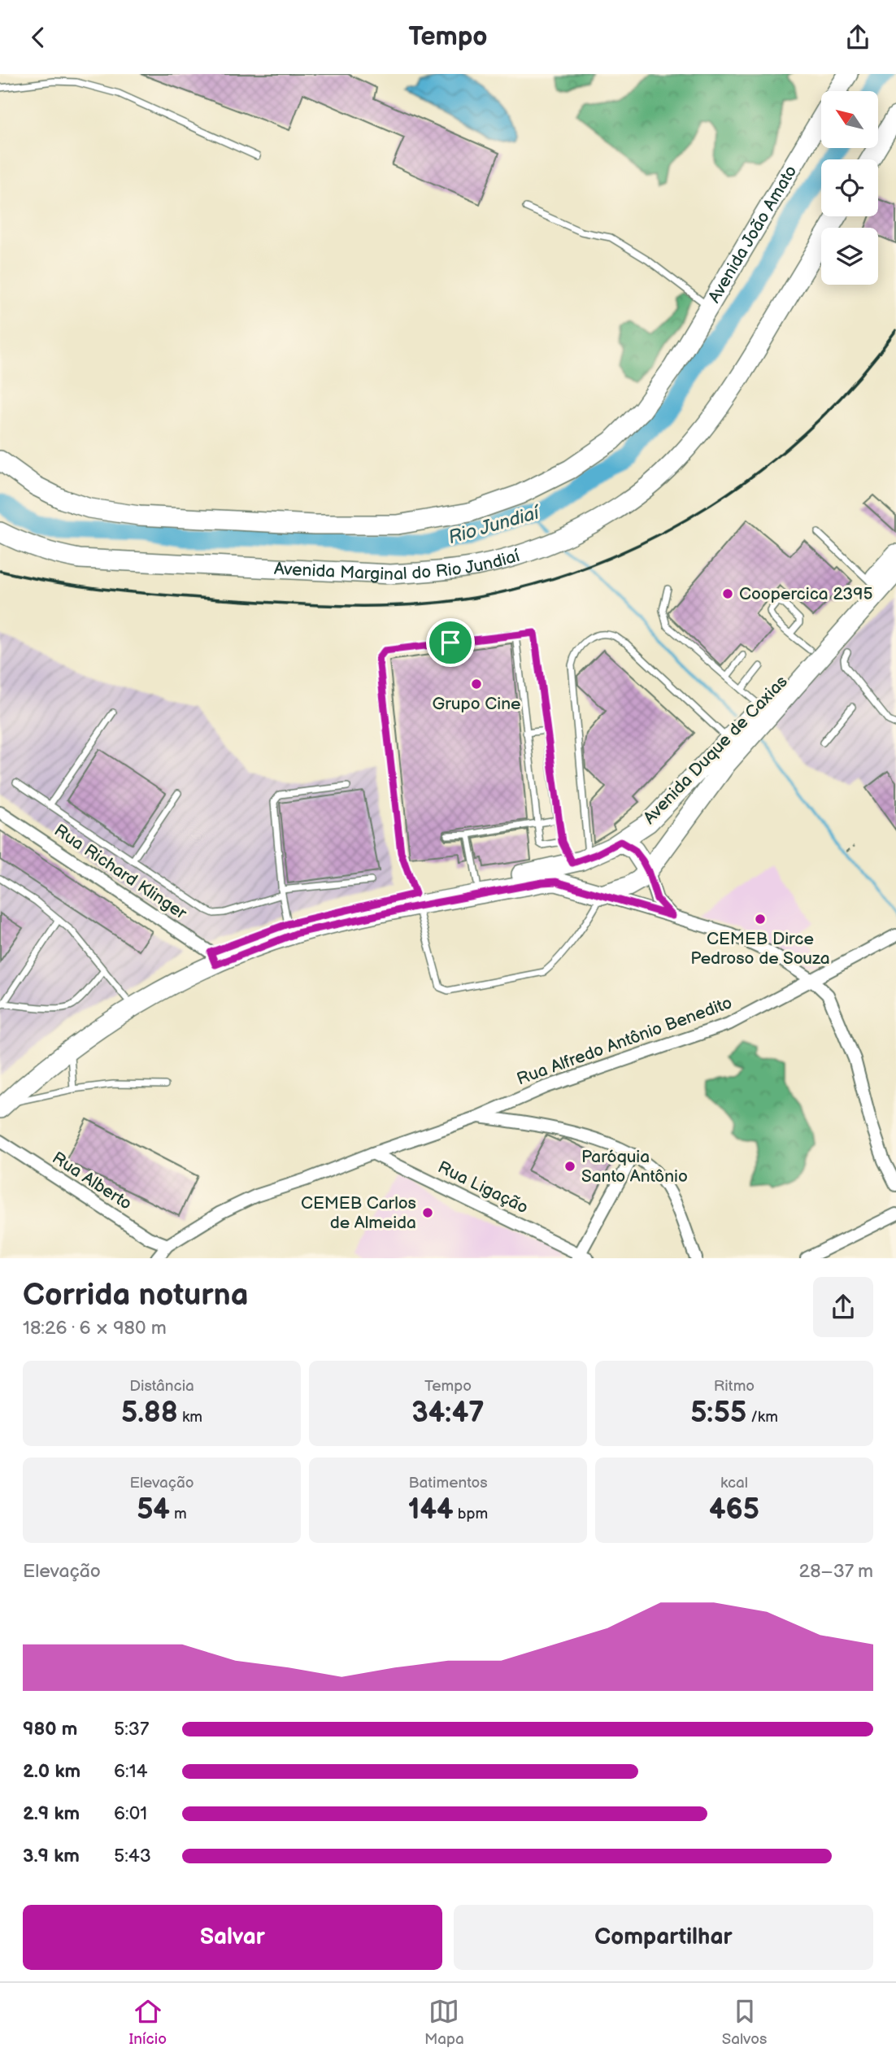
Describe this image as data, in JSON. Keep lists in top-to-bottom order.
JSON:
{
  "streets": {
    "main road": ["Avenida João Amato", "Avenida Marginal do Rio Jundiaí", "Avenida Duque de Caxias"],
    "street": [
      "Rua Richard Klinger",
      "Rua Alfredo Antônio Benedito",
      "Rua Alberto",
      "Rua Ligação"
    ]
  },
  "crossings": [
    ["Avenida Duque de Caxias", "Rua Richard Klinger"],
    ["Rua Alfredo Antônio Benedito", "Rua Ligação"]
  ],
  "water": ["Rio Jundiaí"],
  "places": [
    "Coopercica 2395",
    "Grupo Cine",
    "CEMEB Dirce Pedroso de Souza",
    "Paróquia Santo Antônio",
    "CEMEB Carlos de Almeida"
  ],
  "north": "top left",
  "page": {
    "header": "Tempo",
    "heading": ["Corrida noturna", "18:26 · 6 × 980 m"],
    "stats": [
      ["Distância", "5.88 km"],
      ["Tempo", "34:47"],
      ["Ritmo", "5:55 /km"],
      ["Elevação", "54 m"],
      ["Batimentos", "144 bpm"],
      ["kcal", "465"]
    ],
    "chart": ["Elevação", "28–37 m"],
    "list": [
      {
        "name": "980 m",
        "note": "5:37"
      },
      {
        "name": "2.0 km",
        "note": "6:14"
      },
      {
        "name": "2.9 km",
        "note": "6:01"
      },
      {
        "name": "3.9 km",
        "note": "5:43"
      }
    ],
    "buttons": ["Salvar", "Compartilhar"],
    "tabs": ["Início", "Mapa", "Salvos"]
  }
}
